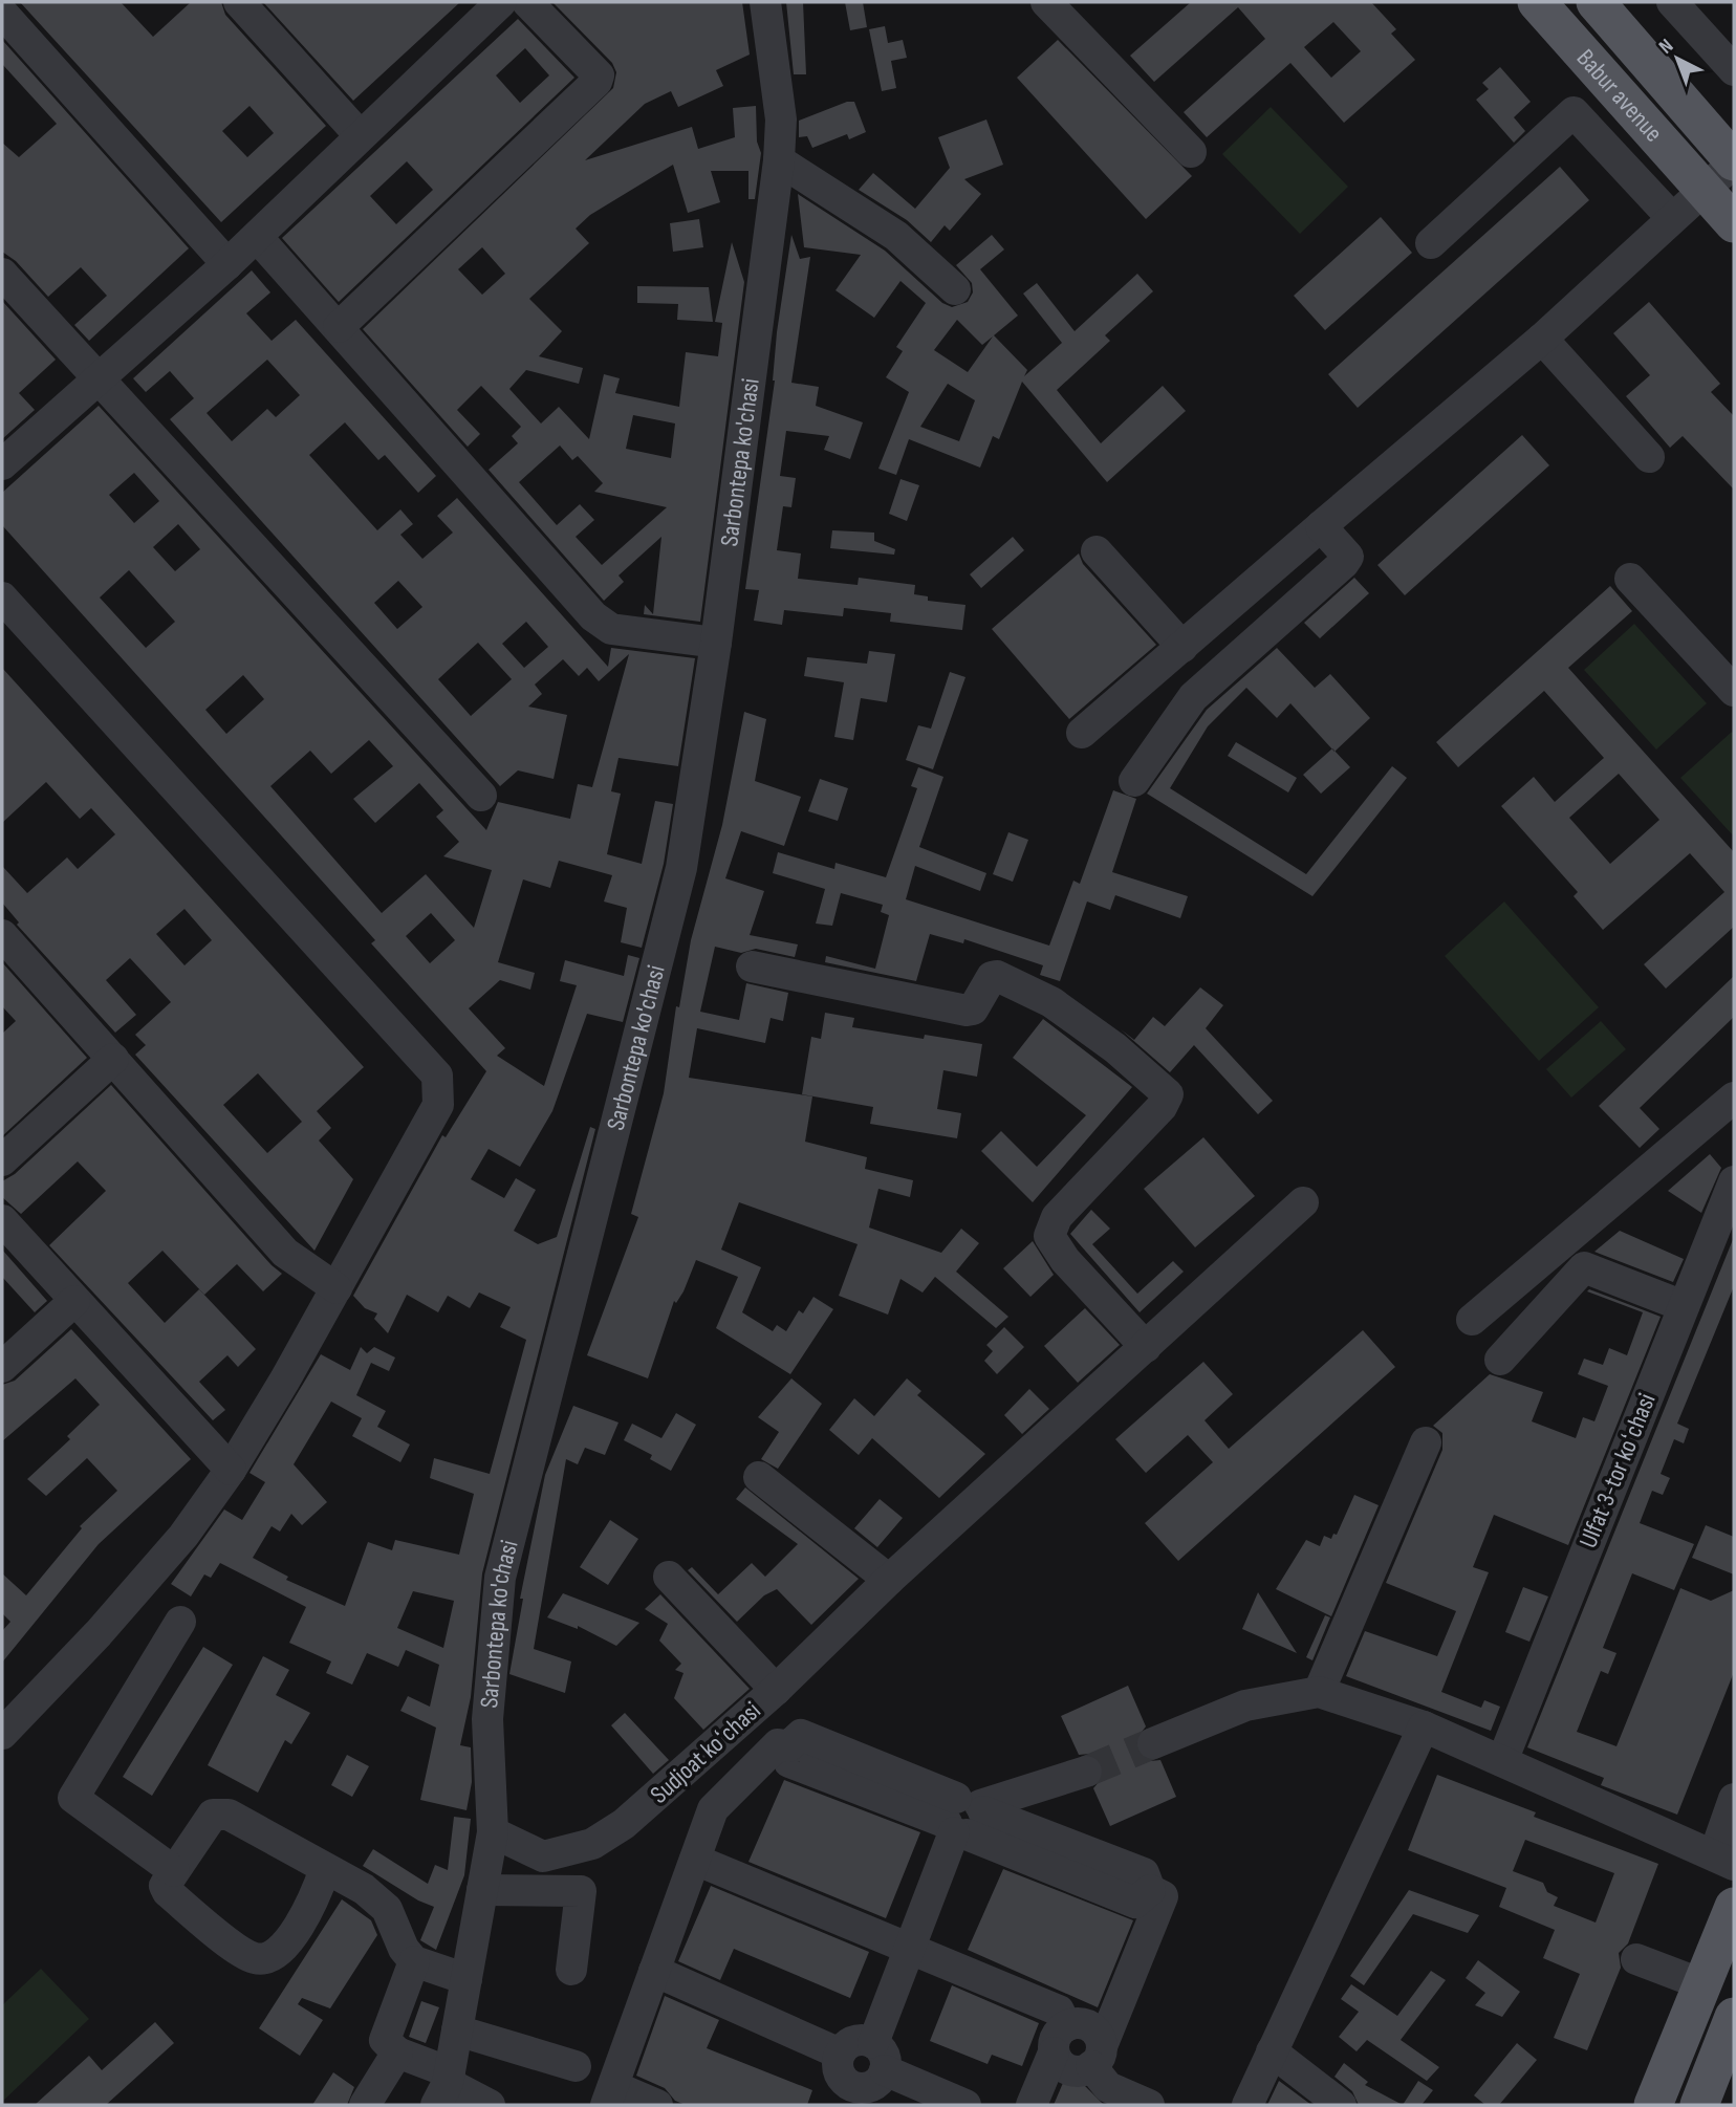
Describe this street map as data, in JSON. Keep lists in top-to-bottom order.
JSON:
{
  "streets": {
    "main road": ["Babur avenue"],
    "street": ["Sarbontepa ko'chasi", "Ulfat 3-tor koʻchasi", "Sudjoat koʻchasi"]
  },
  "crossings": [
    ["Sarbontepa ko'chasi", "Sudjoat koʻchasi"]
  ],
  "north": "top left"
}
